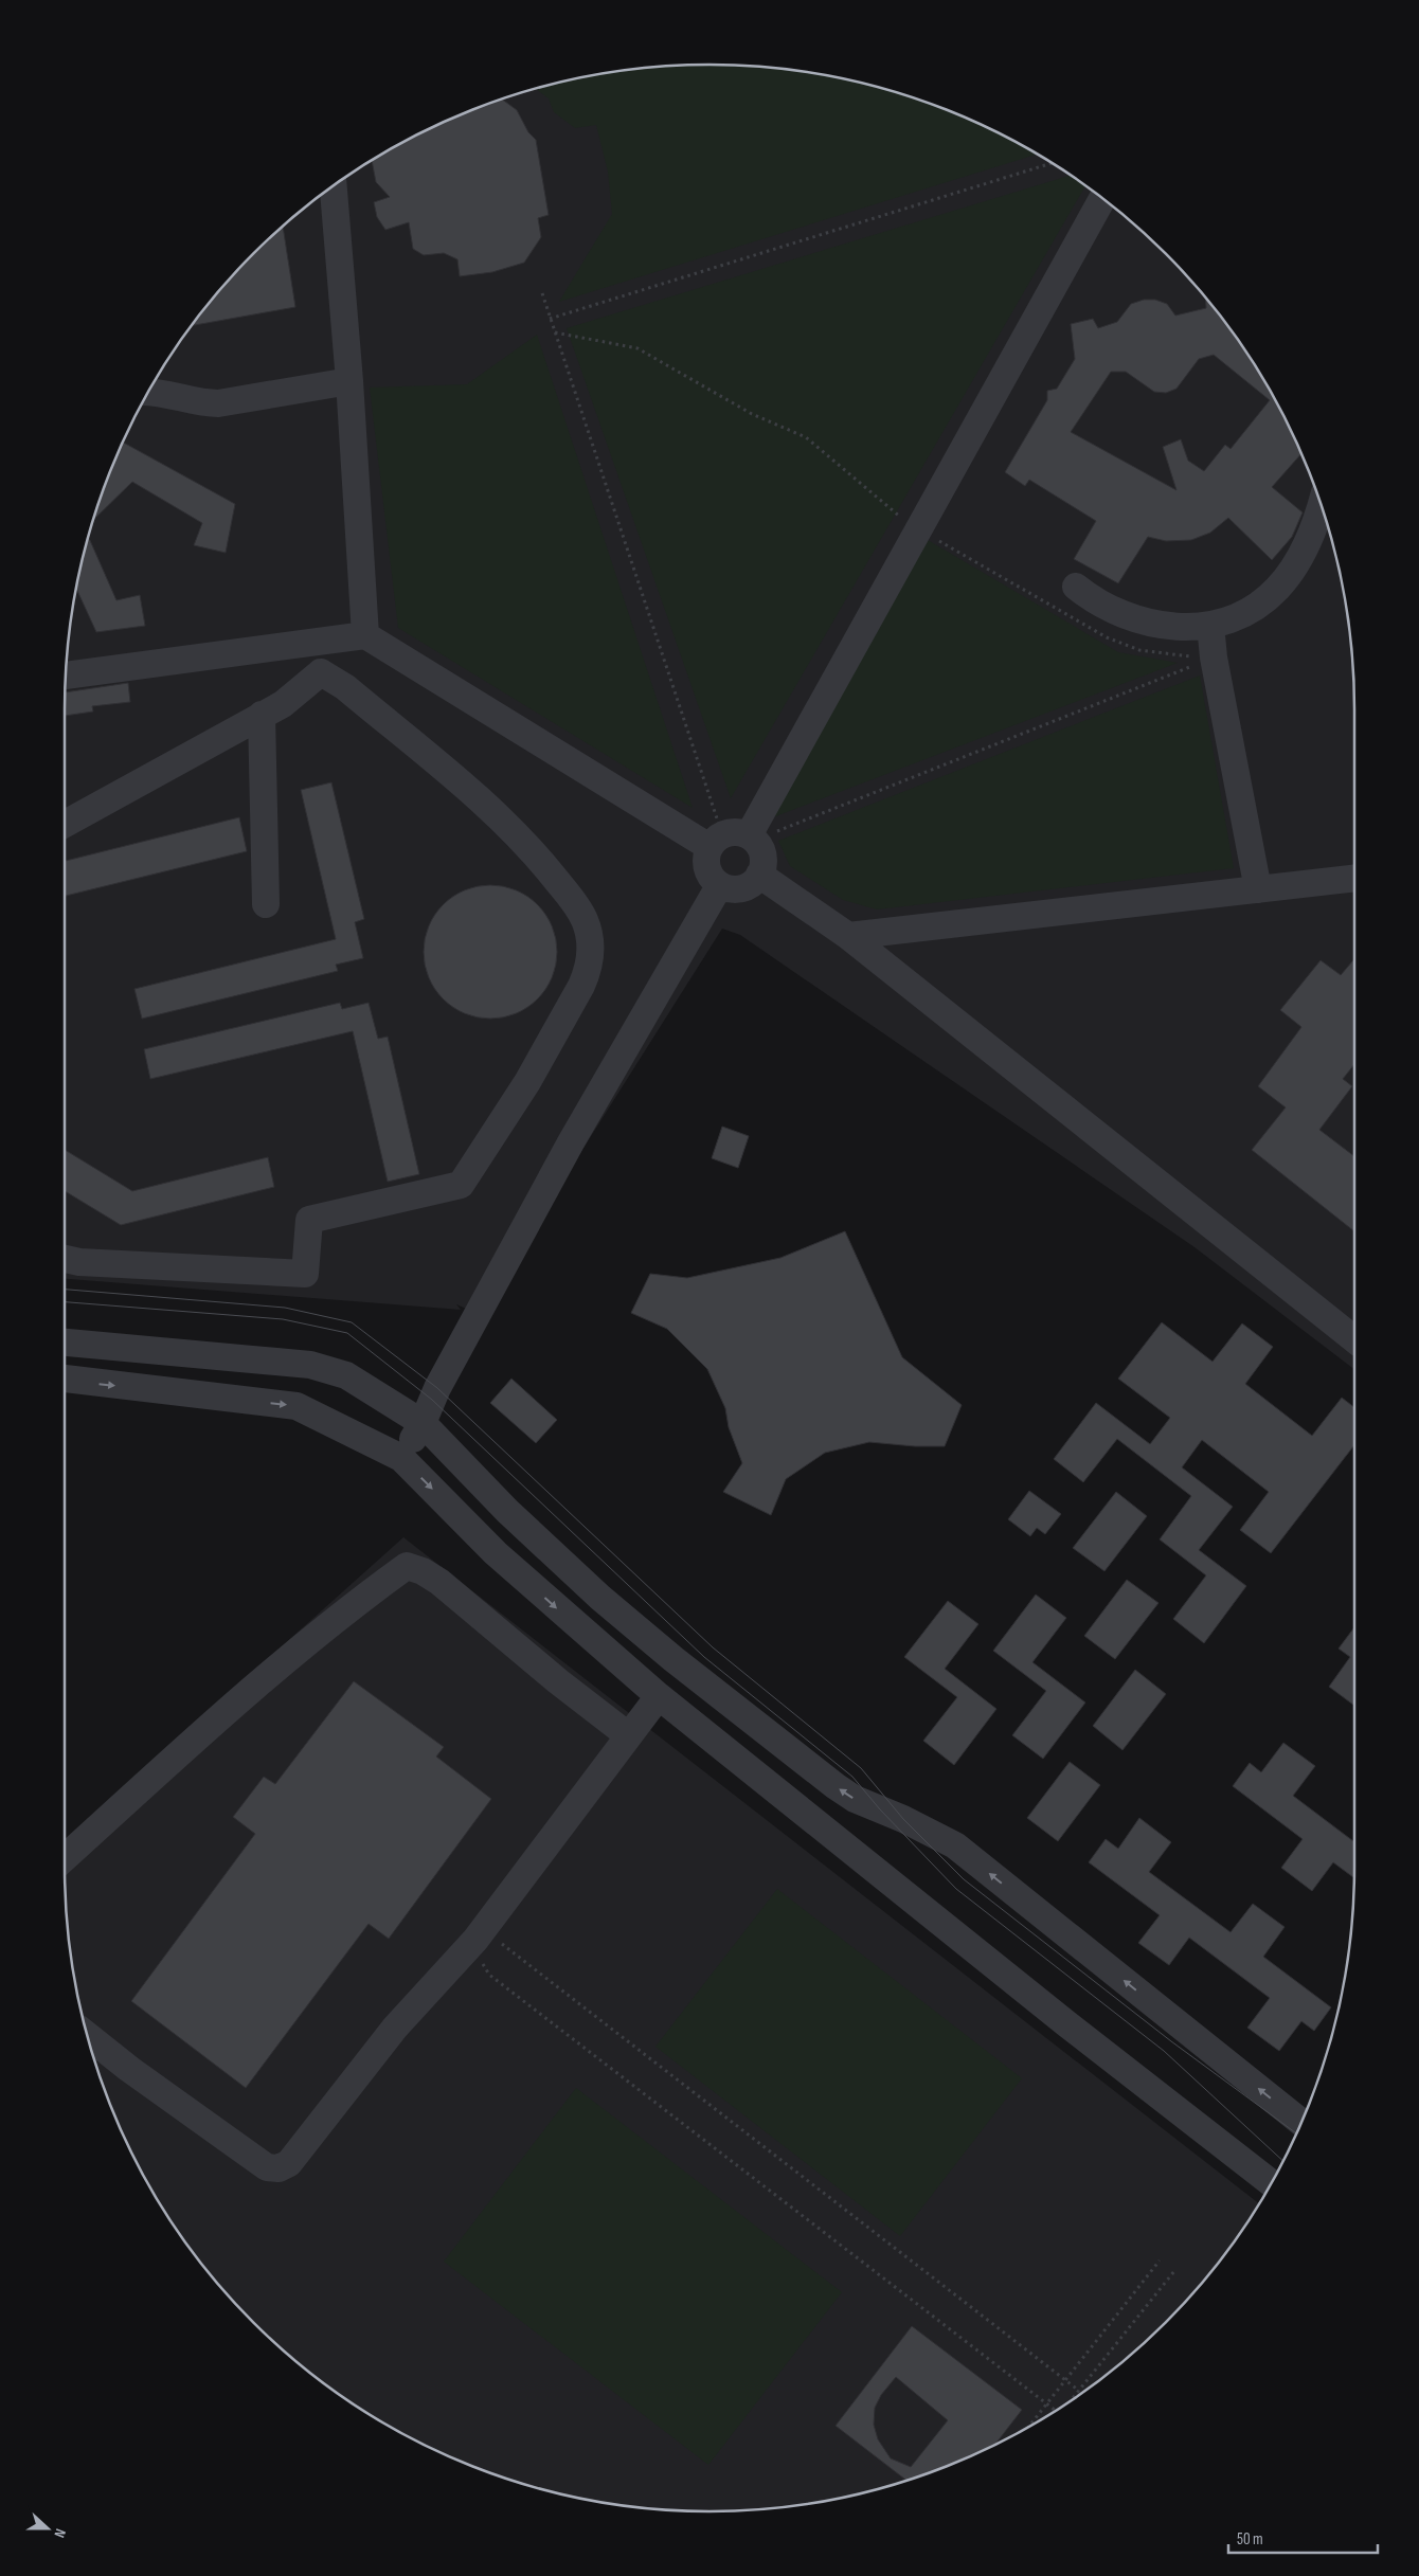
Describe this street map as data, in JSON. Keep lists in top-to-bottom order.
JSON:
{
  "scale_bar": "50 m",
  "north": "right"
}
